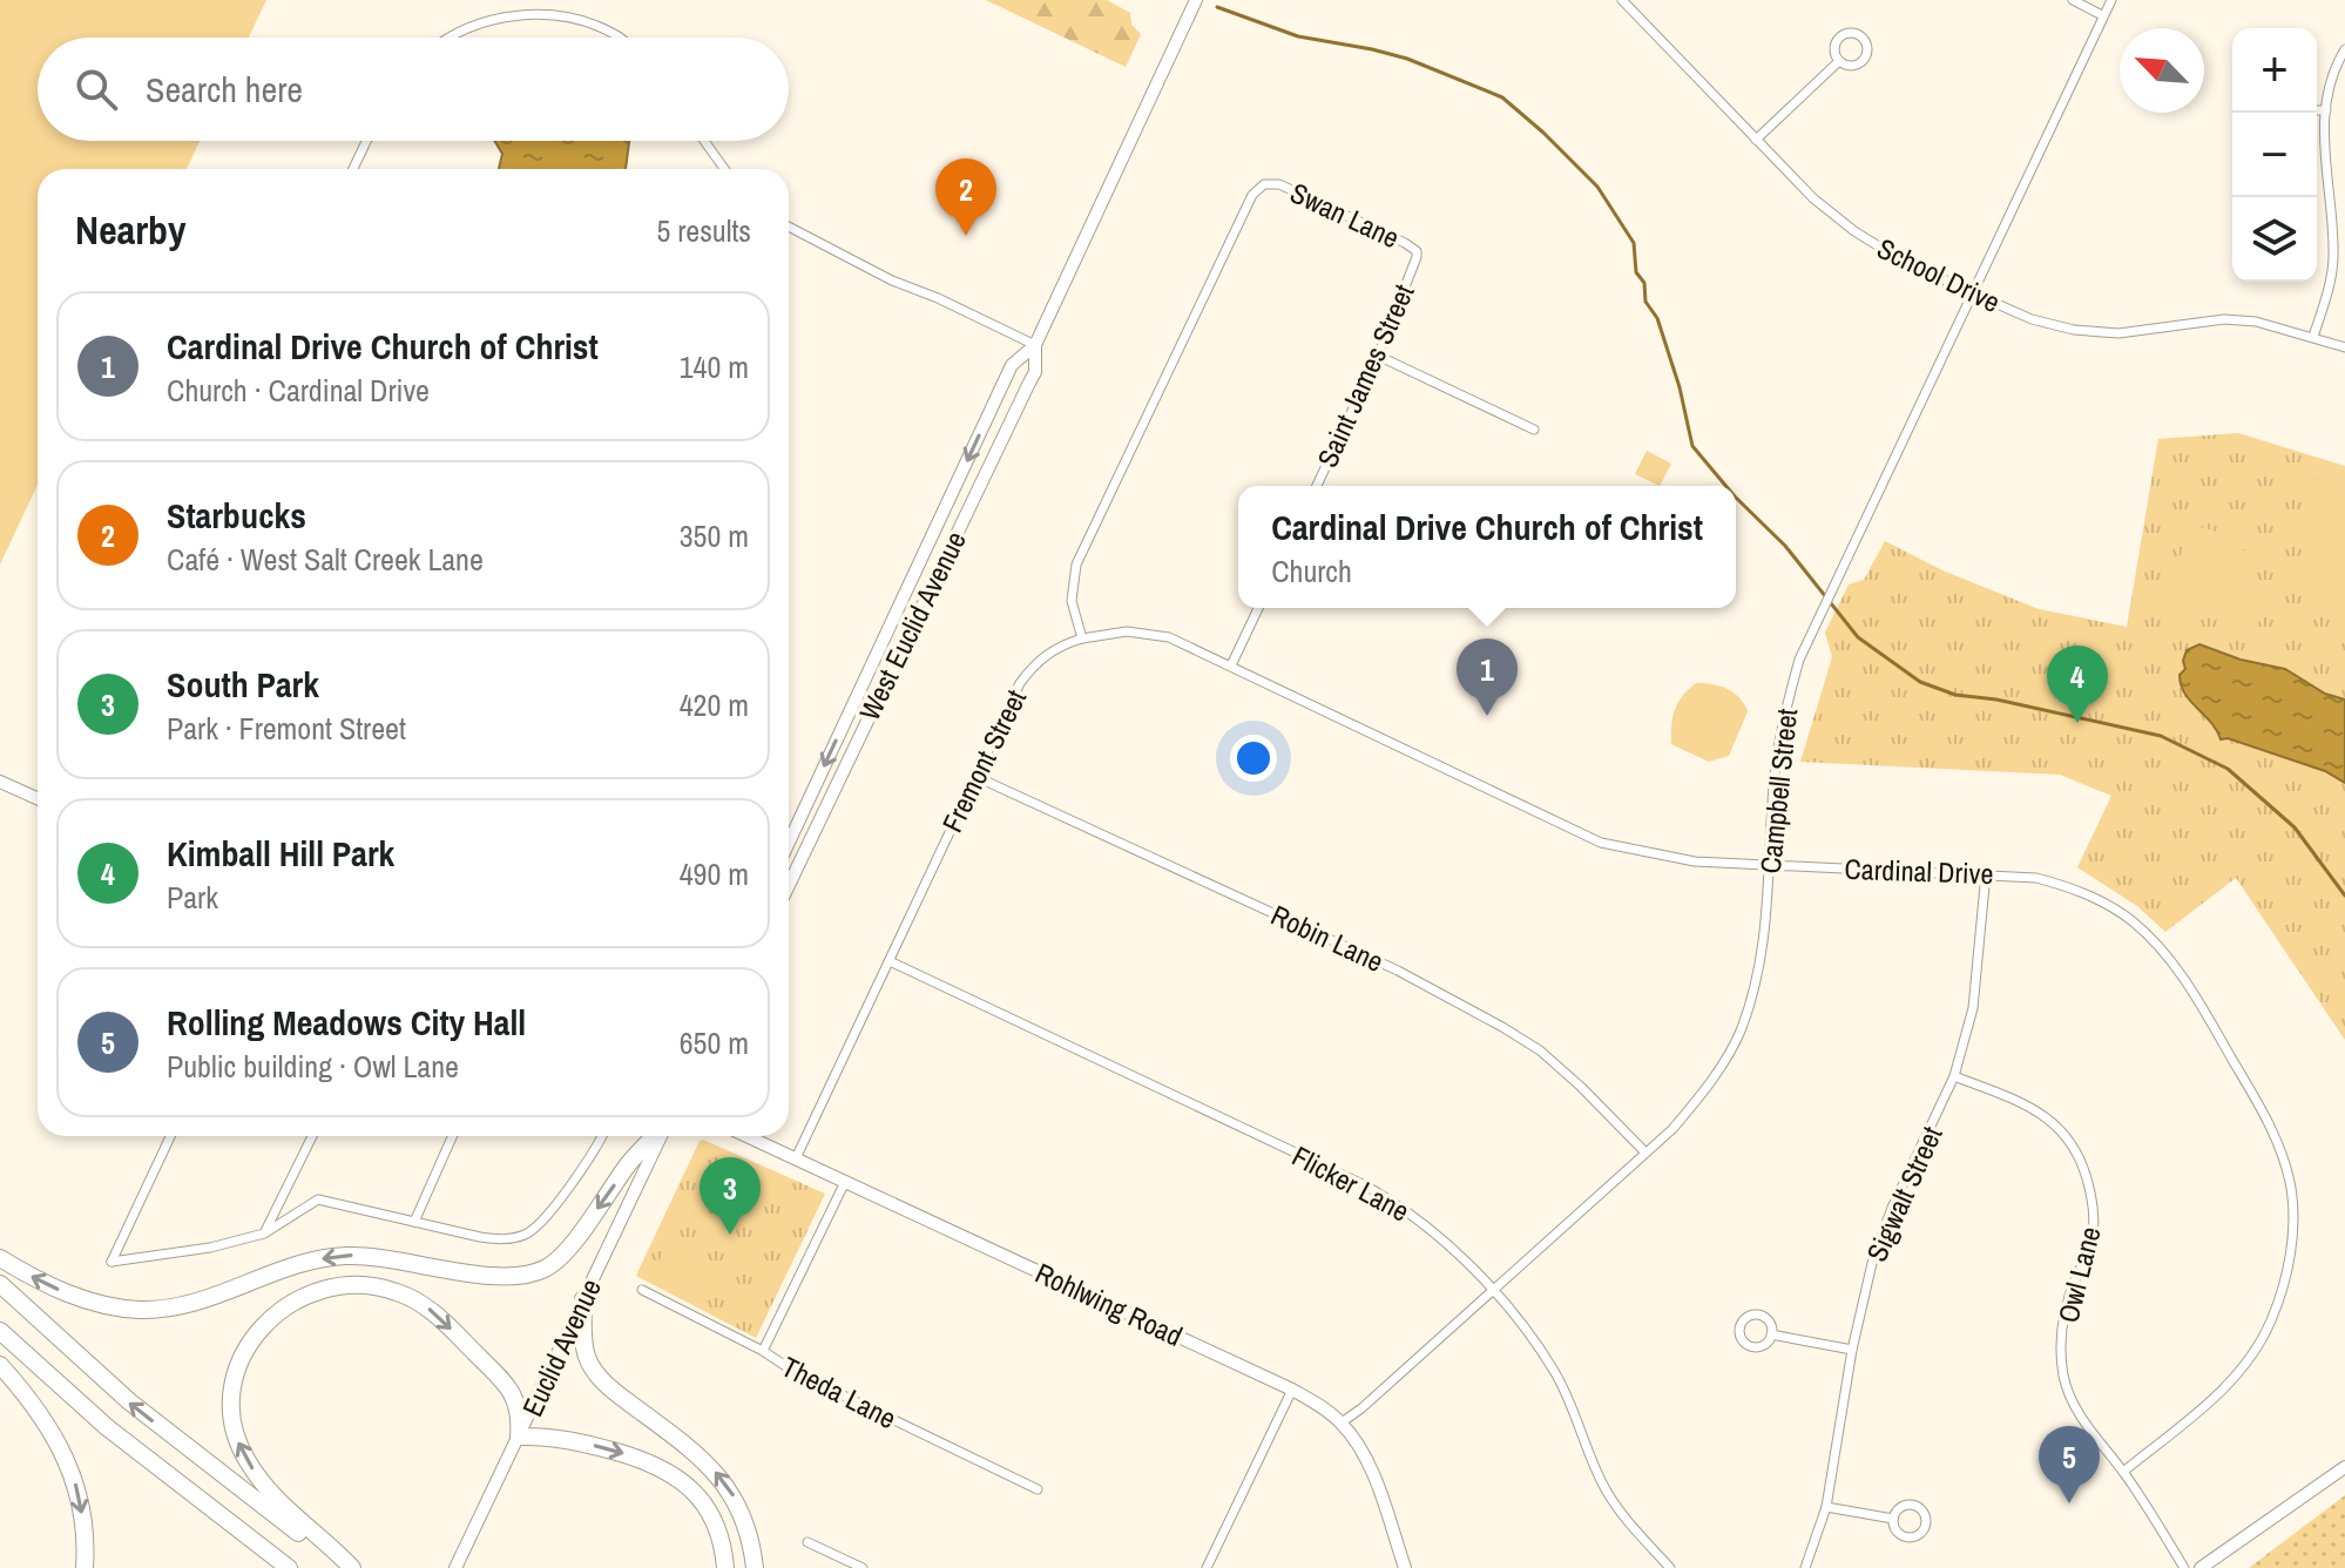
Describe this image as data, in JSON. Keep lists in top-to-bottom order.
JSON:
{
  "streets": {
    "main road": ["West Euclid Avenue", "Rohlwing Road", "Euclid Avenue"],
    "street": [
      "Swan Lane",
      "School Drive",
      "Saint James Street",
      "Fremont Street",
      "Campbell Street",
      "Cardinal Drive",
      "Robin Lane",
      "Flicker Lane",
      "Sigwalt Street",
      "Owl Lane",
      "Theda Lane"
    ]
  },
  "crossings": [
    ["Swan Lane", "Saint James Street"],
    ["Swan Lane", "Fremont Street"],
    ["Swan Lane", "Cardinal Drive"],
    ["School Drive", "Campbell Street"],
    ["Fremont Street", "Cardinal Drive"],
    ["Fremont Street", "Robin Lane"],
    ["Fremont Street", "Flicker Lane"],
    ["Fremont Street", "Rohlwing Road"],
    ["Campbell Street", "Cardinal Drive"],
    ["Campbell Street", "Robin Lane"],
    ["Campbell Street", "Flicker Lane"],
    ["Campbell Street", "Rohlwing Road"],
    ["Cardinal Drive", "Sigwalt Street"],
    ["Cardinal Drive", "Owl Lane"],
    ["Sigwalt Street", "Owl Lane"]
  ],
  "north": "top left",
  "page": {
    "map_buttons": ["+", "−"],
    "search": "Search here",
    "pins": [
      "2",
      "1",
      "4",
      "3",
      "5"
    ],
    "heading": ["Nearby", "5 results"],
    "list": [
      {
        "mark": "1",
        "name": "Cardinal Drive Church of Christ",
        "note": "Church · Cardinal Drive",
        "value": "140 m"
      },
      {
        "mark": "2",
        "name": "Starbucks",
        "note": "Café · West Salt Creek Lane",
        "value": "350 m"
      },
      {
        "mark": "3",
        "name": "South Park",
        "note": "Park · Fremont Street",
        "value": "420 m"
      },
      {
        "mark": "4",
        "name": "Kimball Hill Park",
        "note": "Park",
        "value": "490 m"
      },
      {
        "mark": "5",
        "name": "Rolling Meadows City Hall",
        "note": "Public building · Owl Lane",
        "value": "650 m"
      }
    ],
    "popup": ["Cardinal Drive Church of Christ", "Church"]
  }
}
